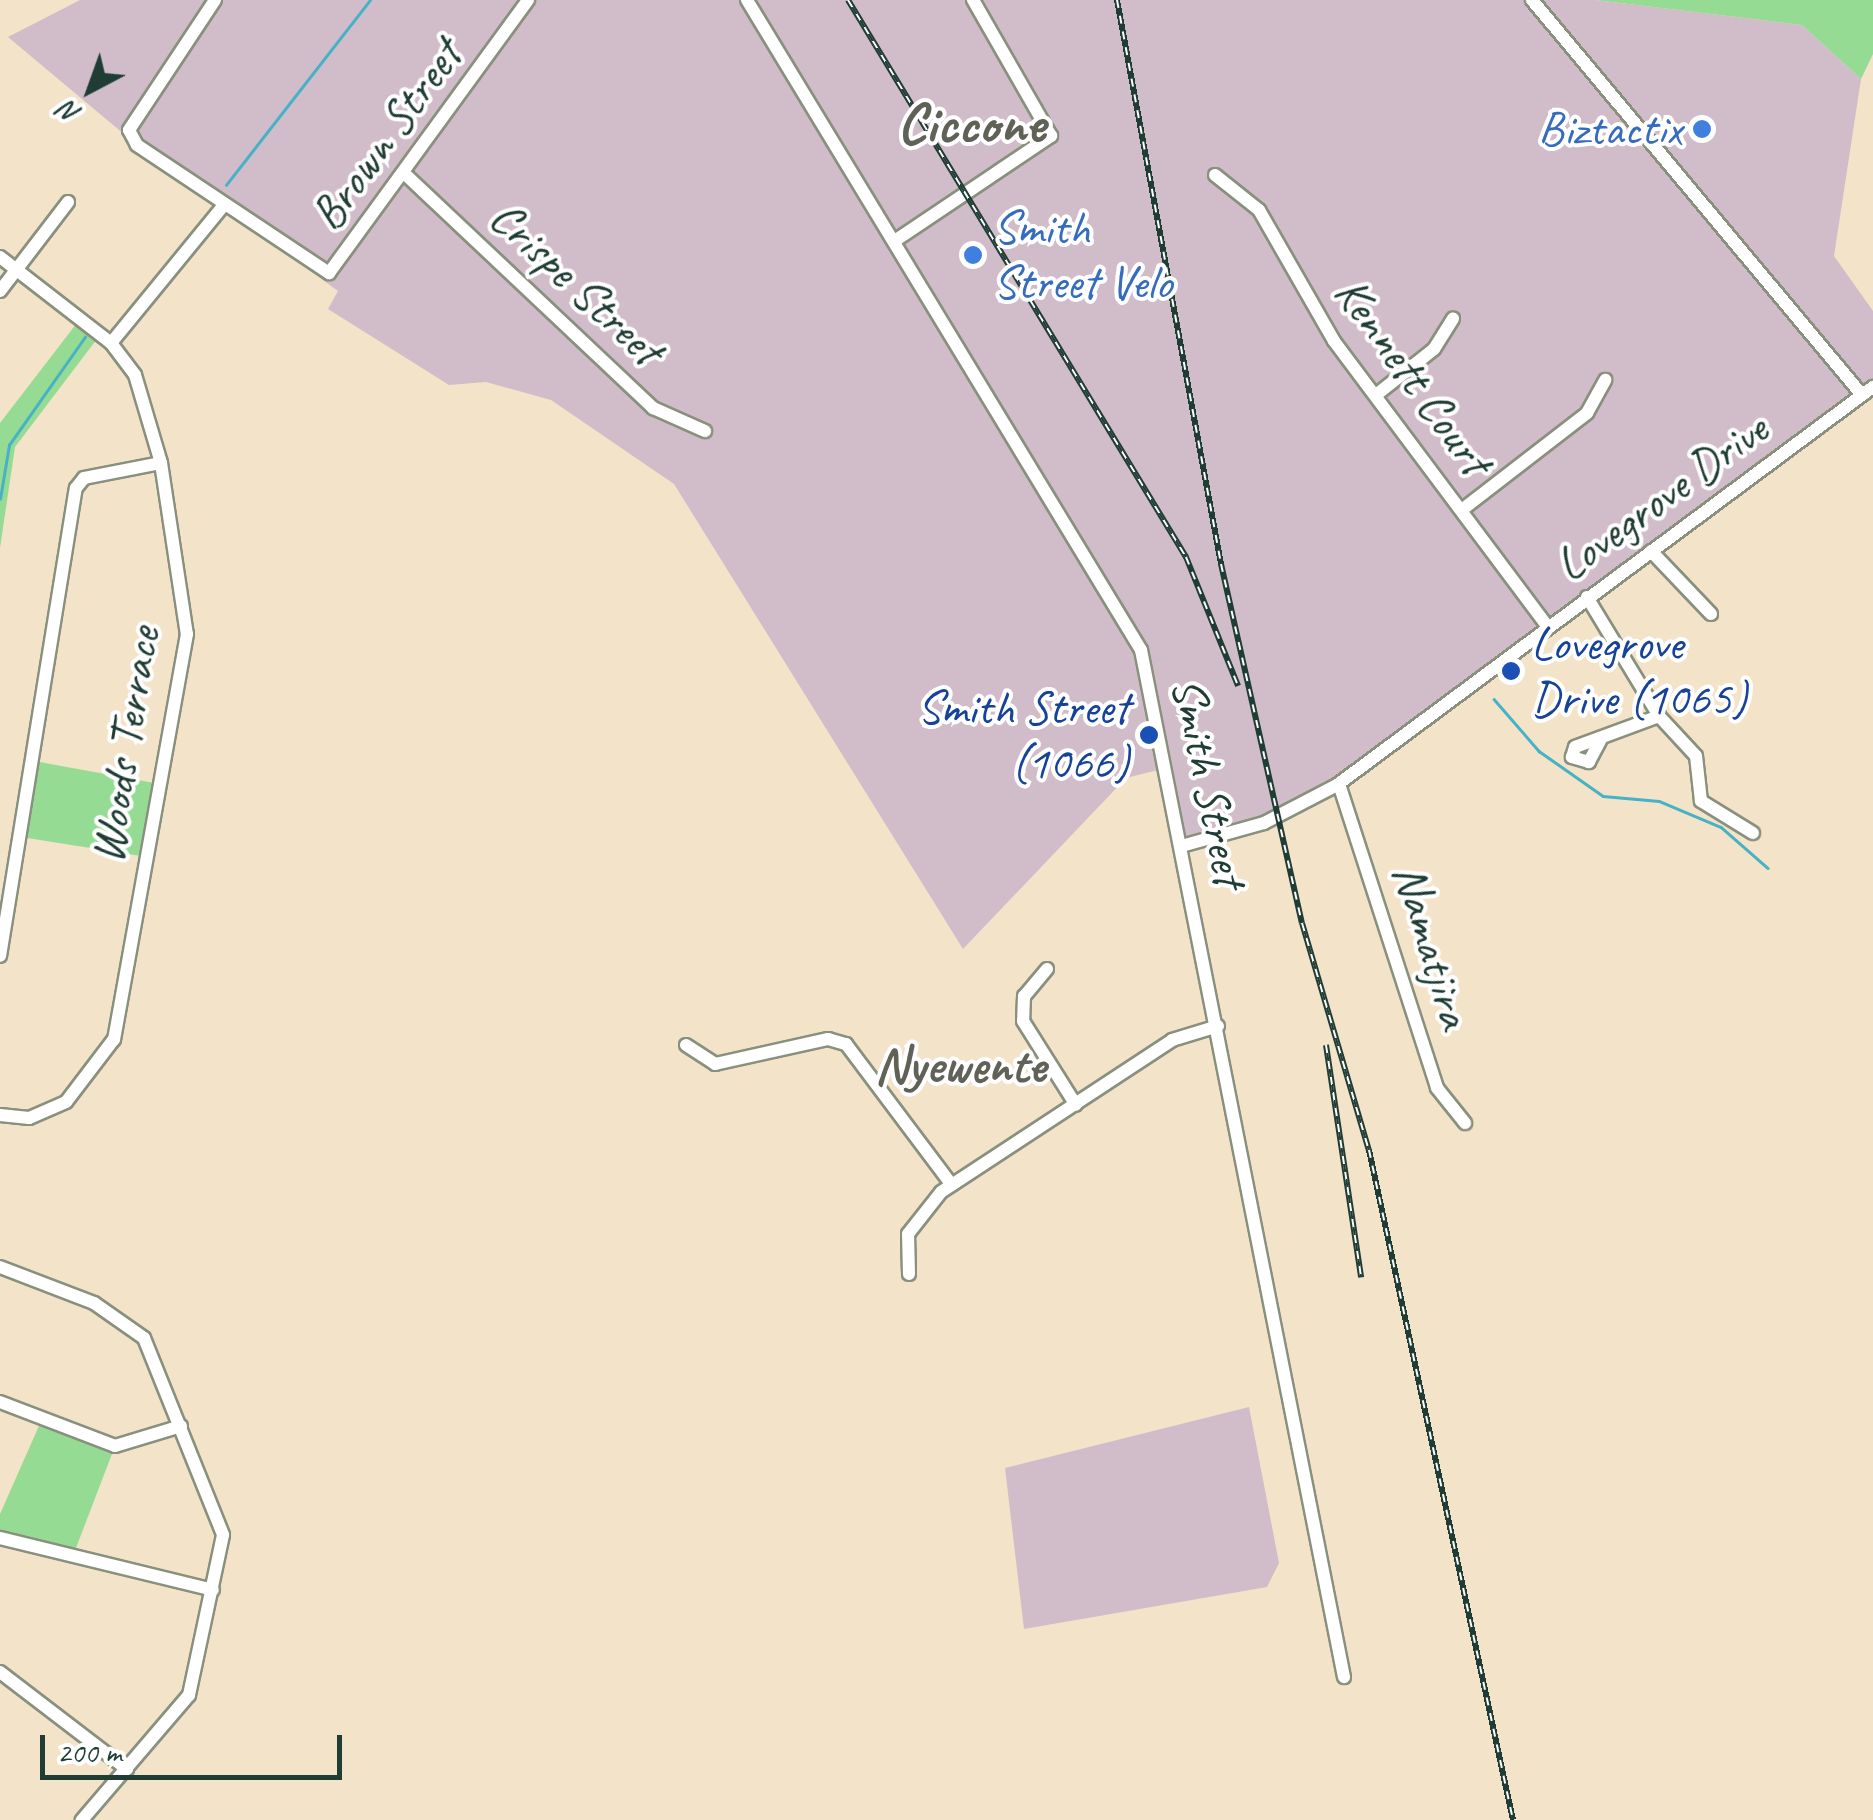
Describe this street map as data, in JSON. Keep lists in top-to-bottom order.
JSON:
{
  "streets": {
    "street": [
      "Brown Street",
      "Crispe Street",
      "Kennett Court",
      "Lovegrove Drive",
      "Woods Terrace",
      "Smith Street",
      "Namatjira"
    ]
  },
  "crossings": [
    ["Brown Street", "Crispe Street"],
    ["Kennett Court", "Lovegrove Drive"],
    ["Lovegrove Drive", "Smith Street"],
    ["Lovegrove Drive", "Namatjira"]
  ],
  "districts": ["Ciccone", "Nyewente"],
  "places": [
    "Biztactix",
    "Smith Street Velo",
    "Lovegrove Drive (1065)",
    "Smith Street (1066)"
  ],
  "scale_bar": "200 m",
  "north": "bottom left"
}
